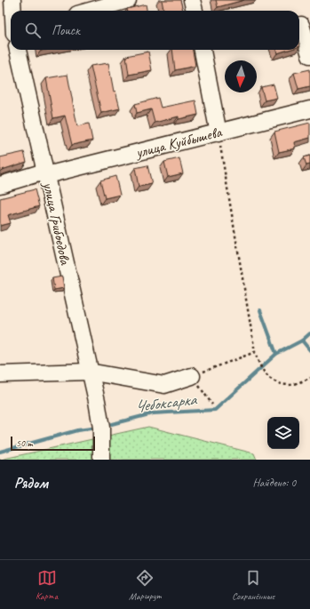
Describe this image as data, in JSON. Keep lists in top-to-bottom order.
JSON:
{
  "streets": {
    "street": ["улица Куйбышева", "улица Грибоедова"]
  },
  "crossings": [
    ["улица Куйбышева", "улица Грибоедова"]
  ],
  "water": ["Чебоксарка"],
  "scale_bar": "50 m",
  "north": "bottom",
  "page": {
    "search": "Поиск",
    "scale": "50 m",
    "heading": ["Рядом", "Найдено: 0"],
    "nav": ["Карта", "Маршрут", "Сохранённые"]
  }
}
